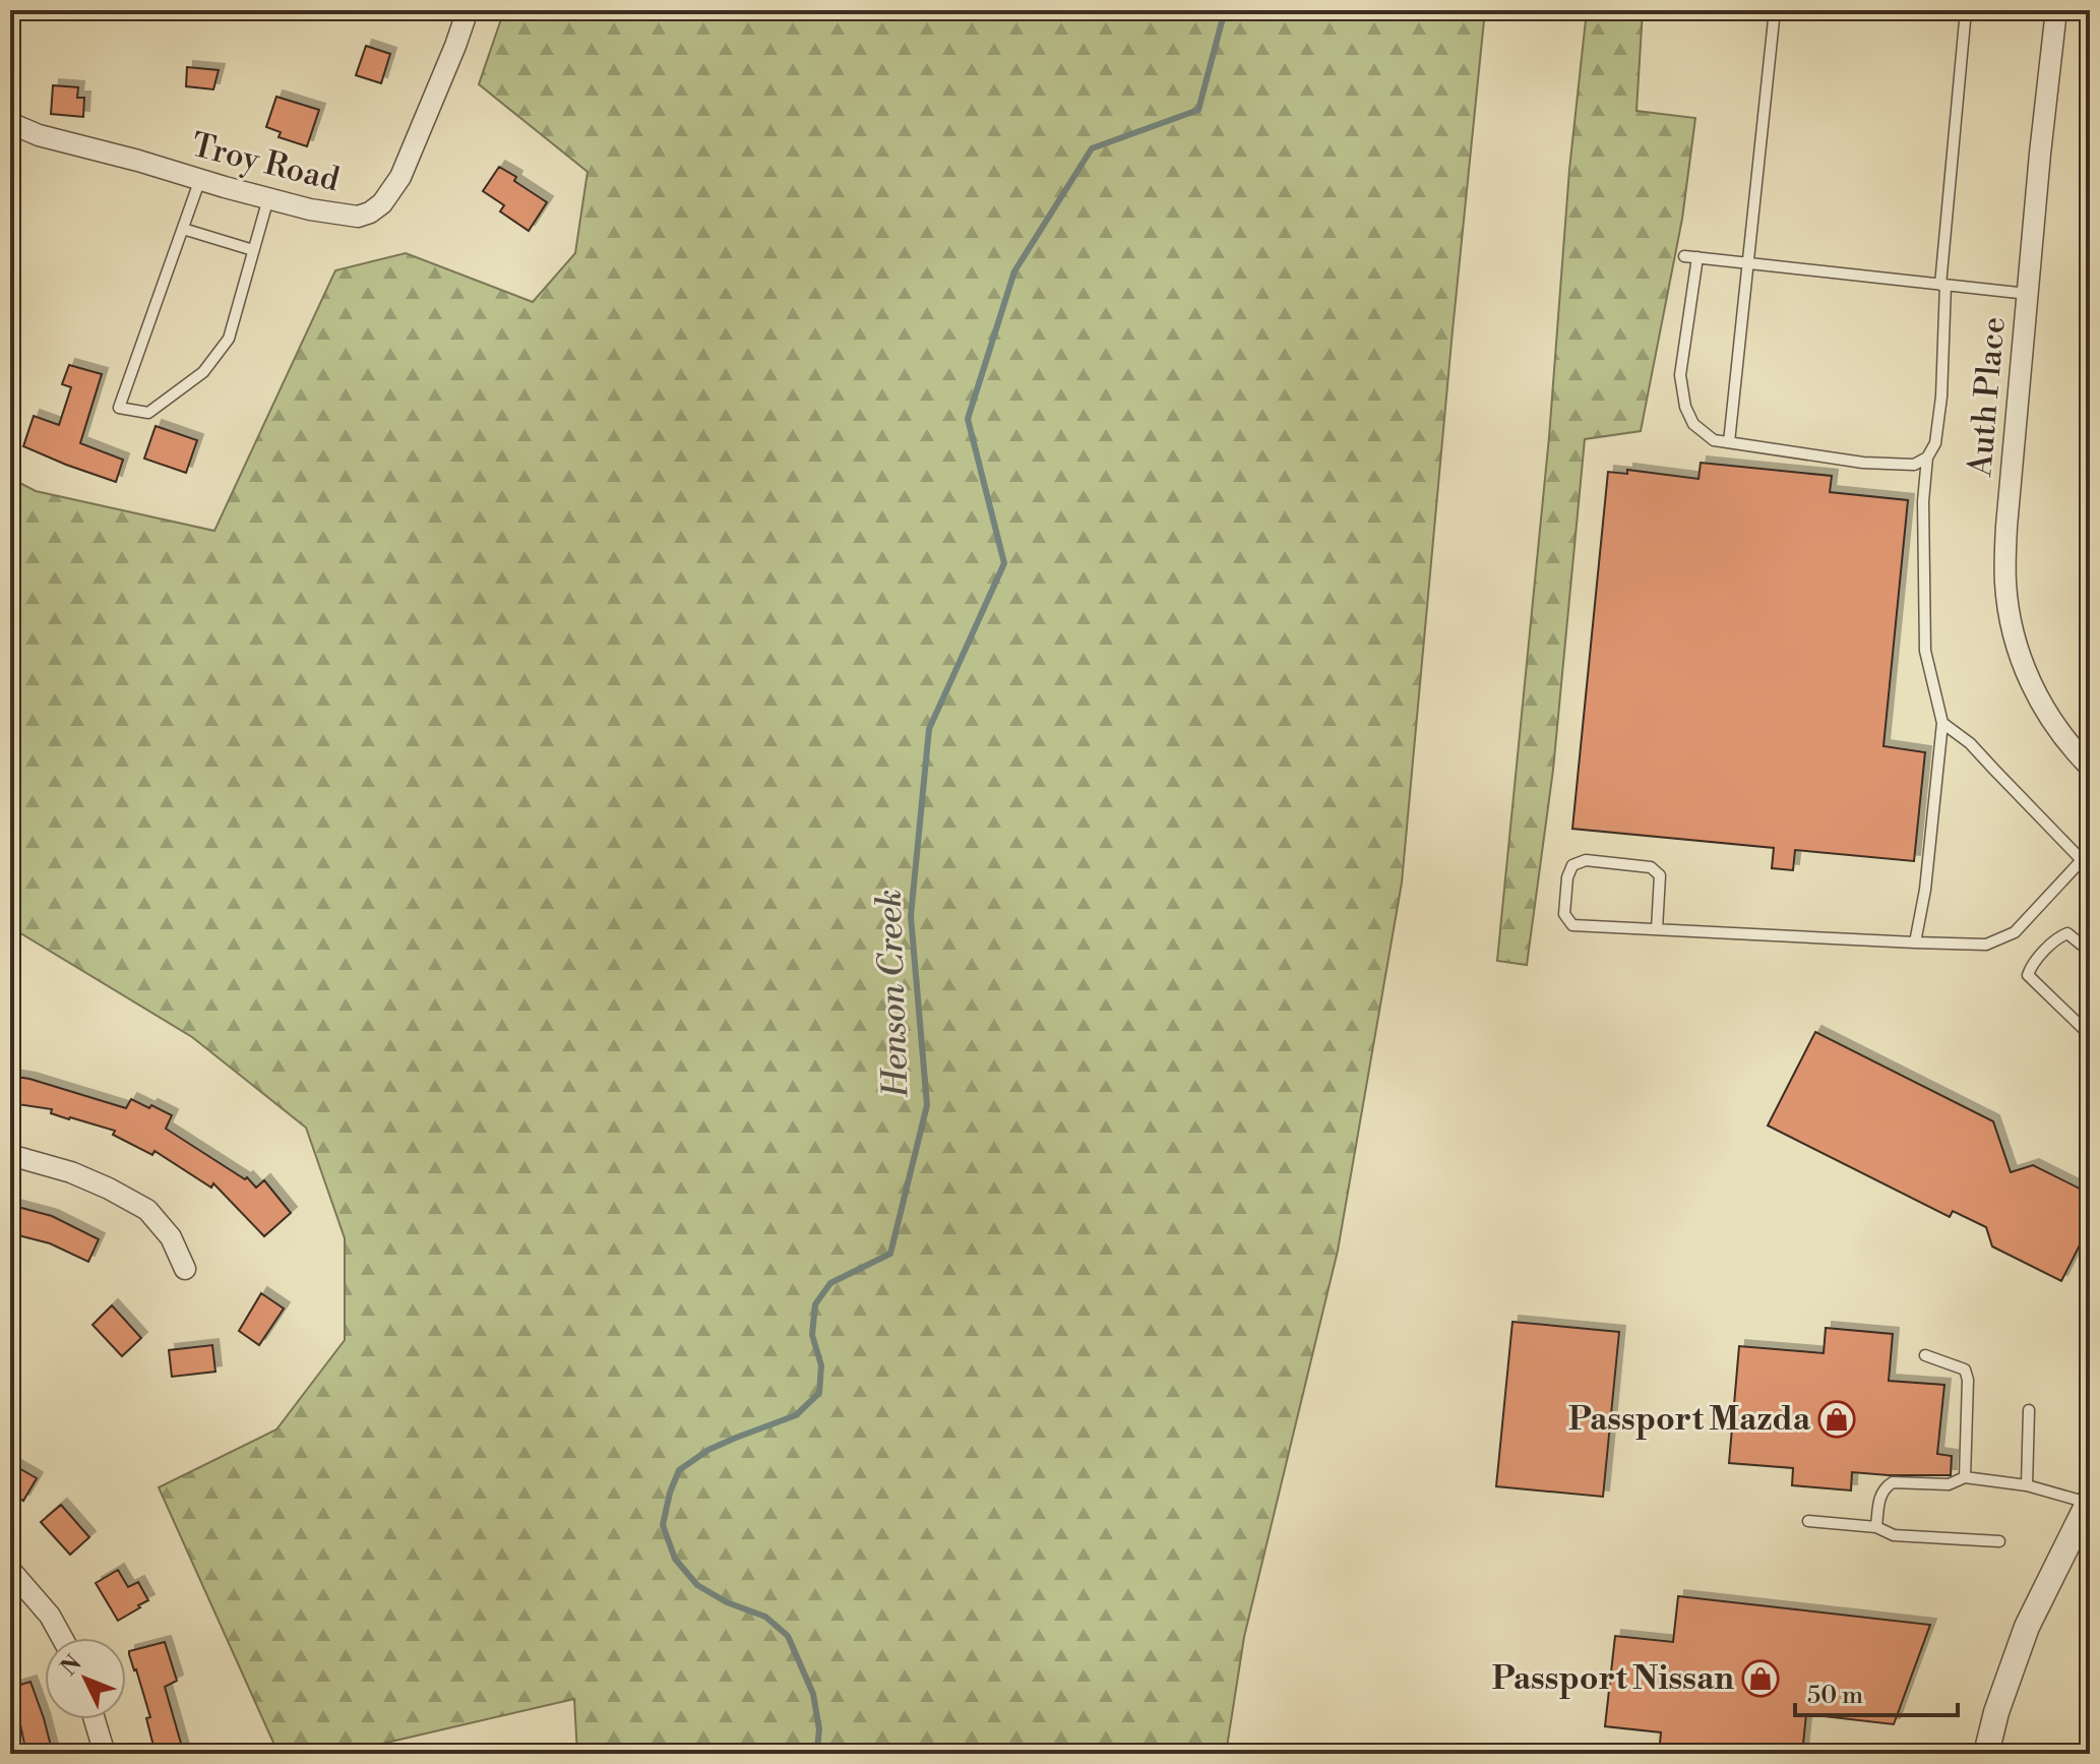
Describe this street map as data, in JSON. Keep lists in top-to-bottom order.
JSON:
{
  "streets": {
    "street": ["Troy Road", "Auth Place"]
  },
  "water": ["Henson Creek"],
  "places": {
    "shop": ["Passport Mazda", "Passport Nissan"]
  },
  "scale_bar": "50 m",
  "north": "top left"
}
